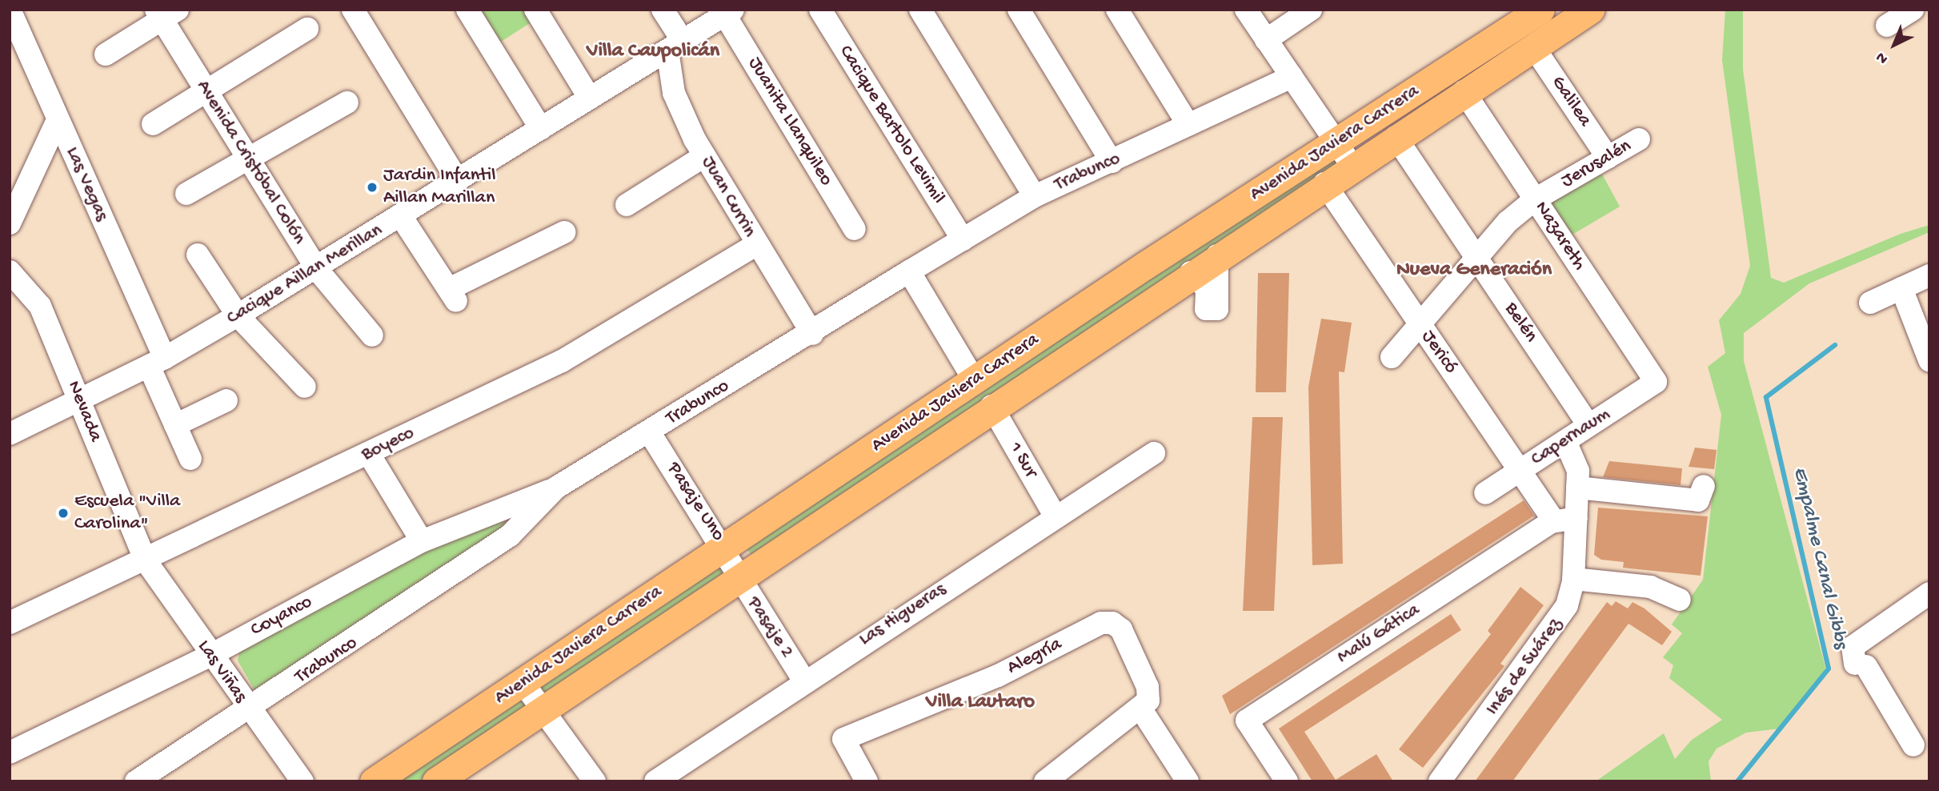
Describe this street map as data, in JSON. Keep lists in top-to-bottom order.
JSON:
{
  "streets": {
    "main road": ["Avenida Javiera Carrera"],
    "street": [
      "Galilea",
      "Juanita Llanquileo",
      "Cacique Bartolo Levimil",
      "Avenida Cristóbal Colón",
      "Jerusalén",
      "Trabunco",
      "Las Vegas",
      "Juan Currin",
      "Nazareth",
      "Cacique Aillan Merillan",
      "Belén",
      "Jericó",
      "Nevada",
      "Capernaum",
      "Boyeco",
      "1 Sur",
      "Pasaje Uno",
      "Las Higueras",
      "Coyanco",
      "Pasaje 2",
      "Malú Gática",
      "Alegría",
      "Inés de Suárez",
      "Las Viñas"
    ]
  },
  "crossings": [
    ["Galilea", "Avenida Javiera Carrera"],
    ["Galilea", "Jerusalén"],
    ["Juanita Llanquileo", "Cacique Aillan Merillan"],
    ["Cacique Bartolo Levimil", "Trabunco"],
    ["Avenida Javiera Carrera", "Nazareth"],
    ["Avenida Javiera Carrera", "Belén"],
    ["Avenida Javiera Carrera", "Jericó"],
    ["Avenida Javiera Carrera", "1 Sur"],
    ["Avenida Javiera Carrera", "Pasaje Uno"],
    ["Avenida Javiera Carrera", "Pasaje 2"],
    ["Avenida Cristóbal Colón", "Cacique Aillan Merillan"],
    ["Jerusalén", "Nazareth"],
    ["Jerusalén", "Belén"],
    ["Jerusalén", "Jericó"],
    ["Trabunco", "Juan Currin"],
    ["Trabunco", "Pasaje Uno"],
    ["Trabunco", "Coyanco"],
    ["Trabunco", "Las Viñas"],
    ["Las Vegas", "Cacique Aillan Merillan"],
    ["Juan Currin", "Cacique Aillan Merillan"],
    ["Juan Currin", "Boyeco"],
    ["Nazareth", "Capernaum"],
    ["Cacique Aillan Merillan", "Nevada"],
    ["Belén", "Capernaum"],
    ["Jericó", "Capernaum"],
    ["Jericó", "Malú Gática"],
    ["Nevada", "Boyeco"],
    ["Nevada", "Las Viñas"],
    ["Capernaum", "Inés de Suárez"],
    ["Boyeco", "Las Viñas"],
    ["1 Sur", "Las Higueras"],
    ["Pasaje Uno", "Pasaje 2"],
    ["Las Higueras", "Pasaje 2"],
    ["Coyanco", "Las Viñas"],
    ["Malú Gática", "Inés de Suárez"]
  ],
  "districts": ["Villa Caupolicán", "Nueva Generación", "Villa Lautaro"],
  "water": ["Empalme Canal Gibbs"],
  "places": ["Jardin Infantil Aillan Marillan", "Escuela \"Villa Carolina\""],
  "north": "bottom left"
}
